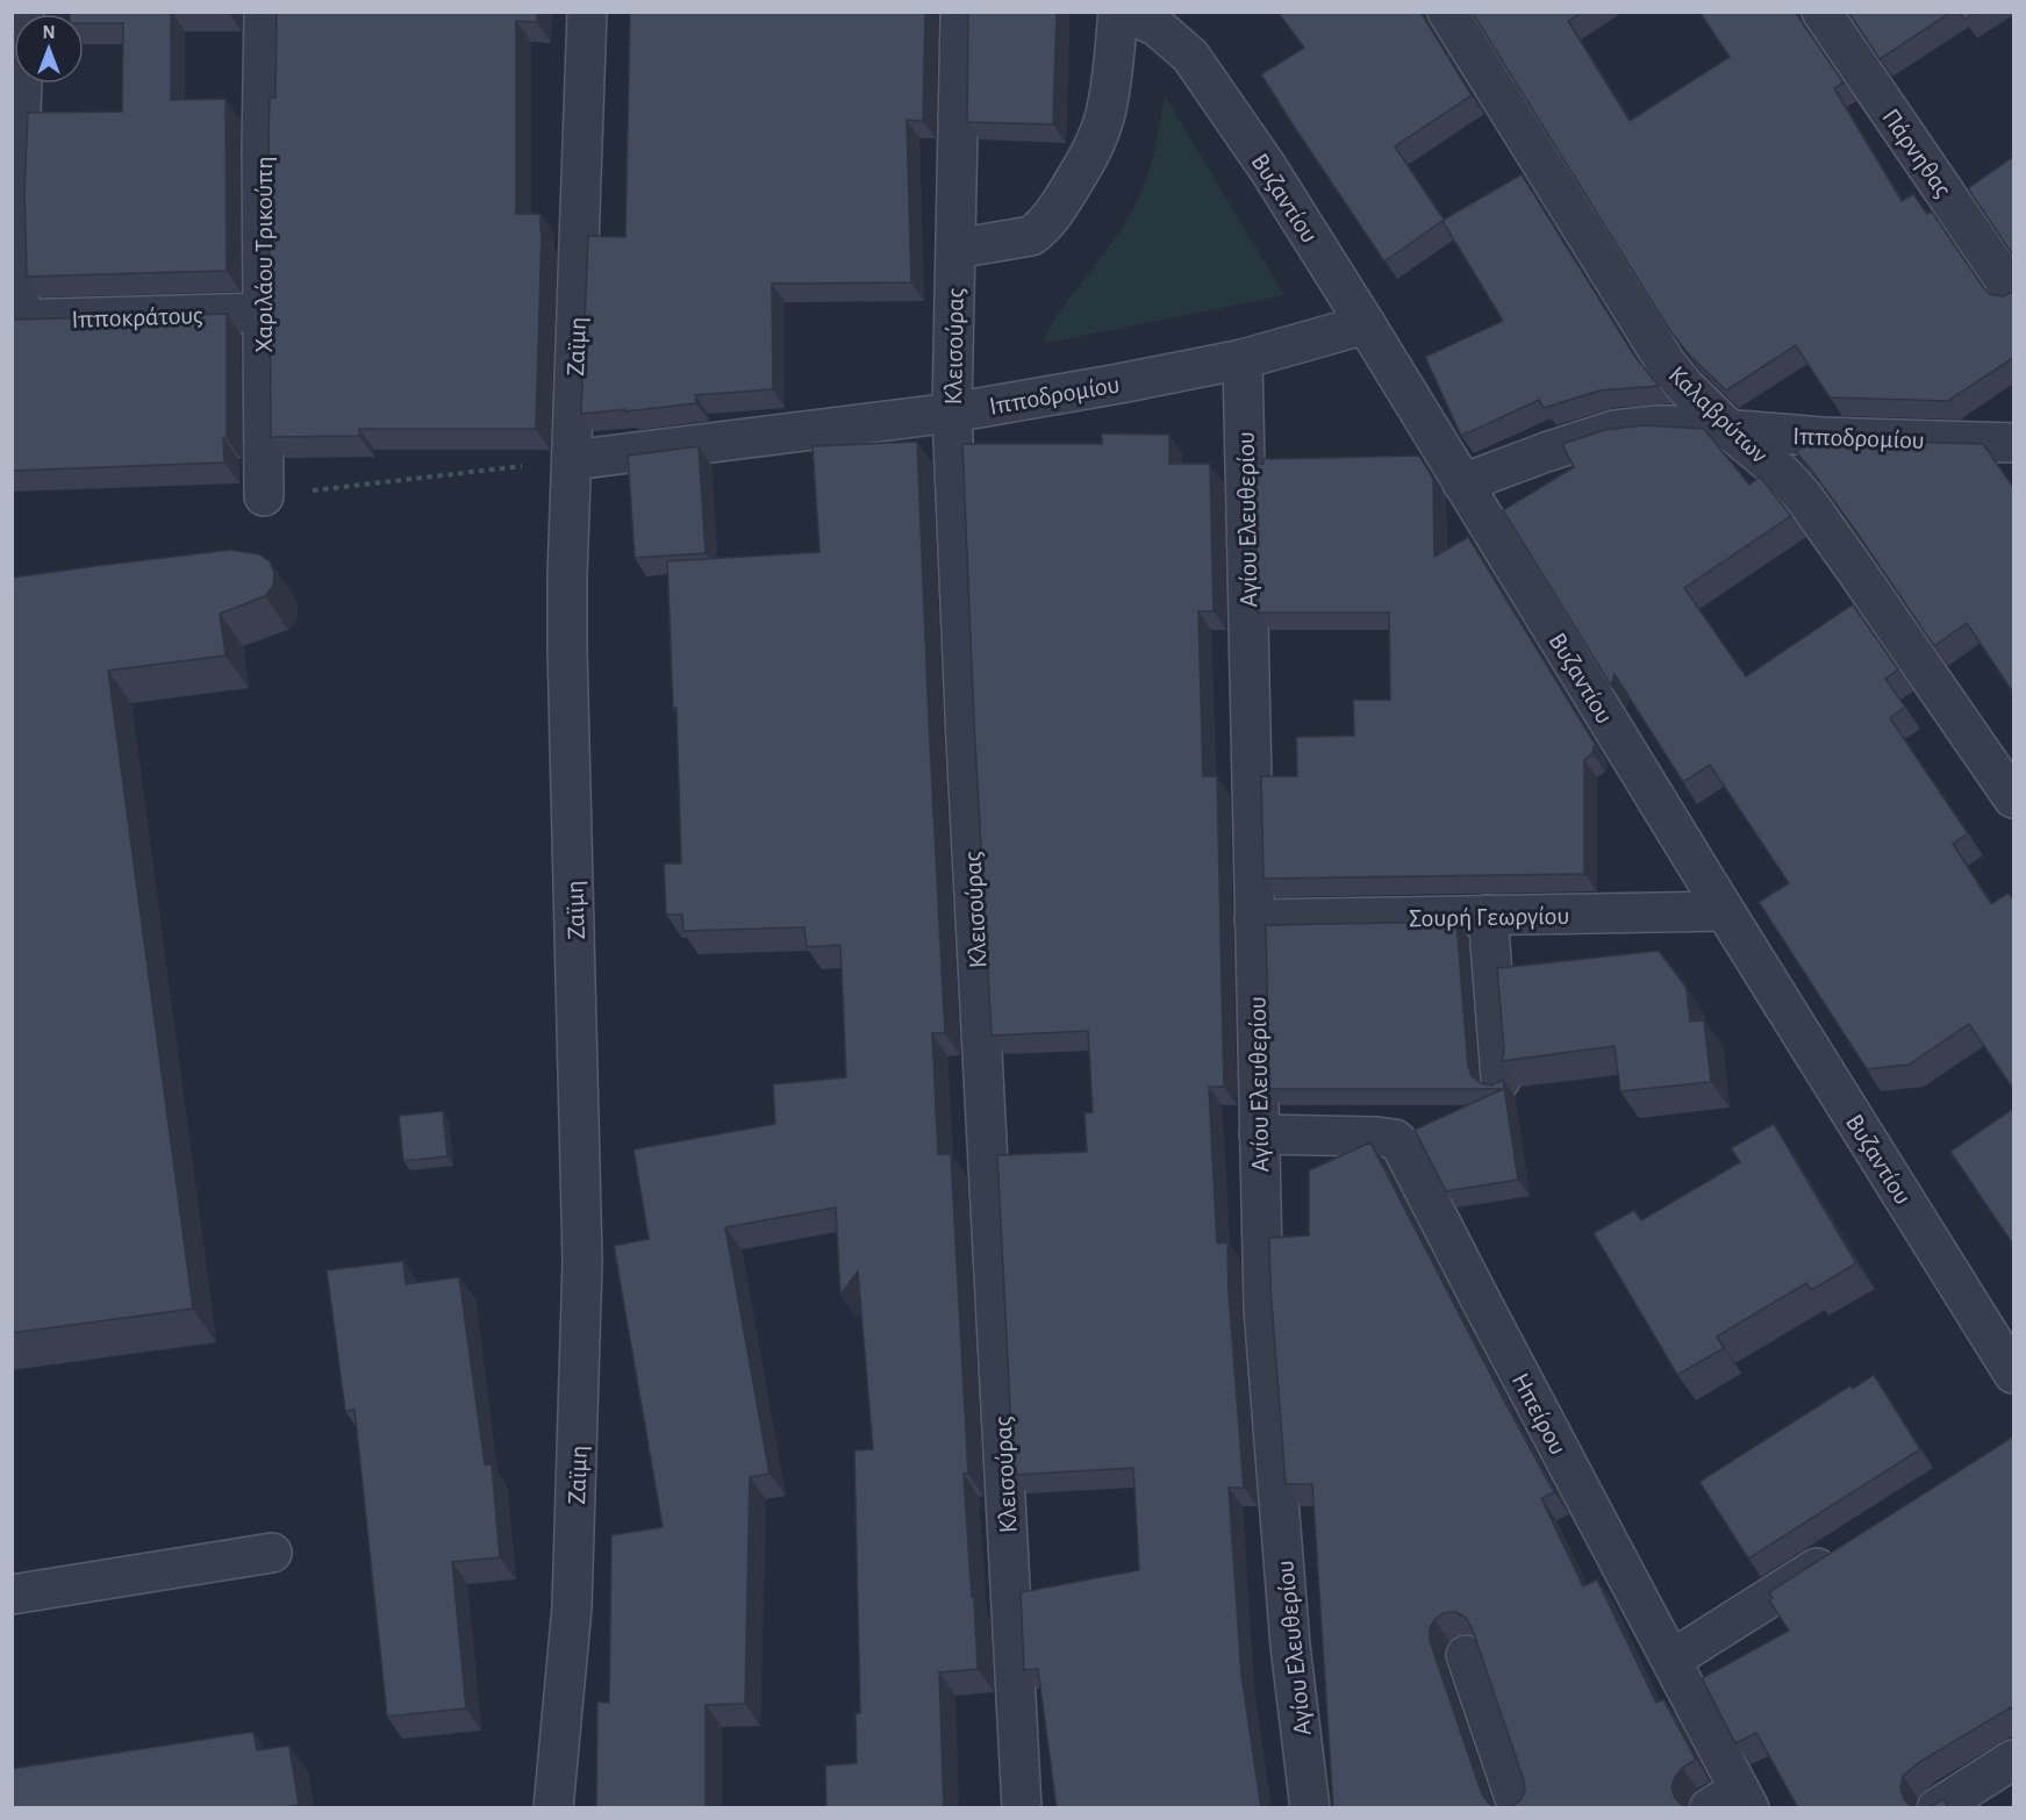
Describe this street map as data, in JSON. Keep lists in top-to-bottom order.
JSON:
{
  "streets": {
    "street": [
      "Πάρνηθας",
      "Βυζαντίου",
      "Χαριλάου Τρικούπη",
      "Ιπποκράτους",
      "Ζαϊμη",
      "Κλεισούρας",
      "Ιπποδρομίου",
      "Καλαβρύτων",
      "Αγίου Ελευθερίου",
      "Σουρή Γεωργίου",
      "Ηπείρου"
    ]
  },
  "crossings": [
    ["Βυζαντίου", "Κλεισούρας"],
    ["Βυζαντίου", "Ιπποδρομίου"],
    ["Βυζαντίου", "Σουρή Γεωργίου"],
    ["Χαριλάου Τρικούπη", "Ιπποκράτους"],
    ["Ζαϊμη", "Ιπποδρομίου"],
    ["Κλεισούρας", "Ιπποδρομίου"],
    ["Ιπποδρομίου", "Καλαβρύτων"],
    ["Ιπποδρομίου", "Αγίου Ελευθερίου"],
    ["Αγίου Ελευθερίου", "Σουρή Γεωργίου"],
    ["Αγίου Ελευθερίου", "Ηπείρου"]
  ],
  "north": "top"
}
